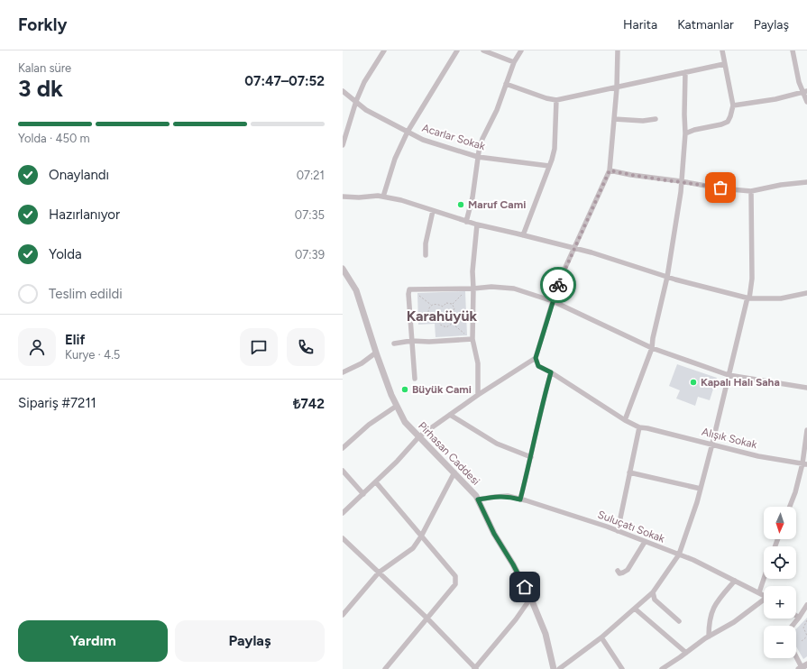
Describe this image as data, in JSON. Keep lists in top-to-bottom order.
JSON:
{
  "streets": {
    "street": [
      "Acarlar Sokak",
      "Alışık Sokak",
      "Pirhasan Caddesi",
      "Suluçatı Sokak"
    ]
  },
  "crossings": [
    ["Pirhasan Caddesi", "Suluçatı Sokak"]
  ],
  "districts": ["Karahüyük"],
  "places": ["Maruf Cami", "Kapalı Halı Saha", "Büyük Cami"],
  "north": "bottom",
  "page": {
    "header": "Forkly",
    "nav": ["Harita", "Katmanlar", "Paylaş"],
    "heading": ["3 dk", "Kalan süre", "07:47–07:52"],
    "panel": [
      "Elif",
      "Kurye · 4.5",
      "Sipariş #7211",
      "₺742"
    ],
    "bar": "Yolda · 450 m",
    "list": [
      ["Onaylandı", "07:21"],
      ["Hazırlanıyor", "07:35"],
      ["Yolda", "07:39"],
      "Teslim edildi"
    ],
    "map_buttons": ["+", "−"],
    "buttons": ["Yardım", "Paylaş"]
  }
}
